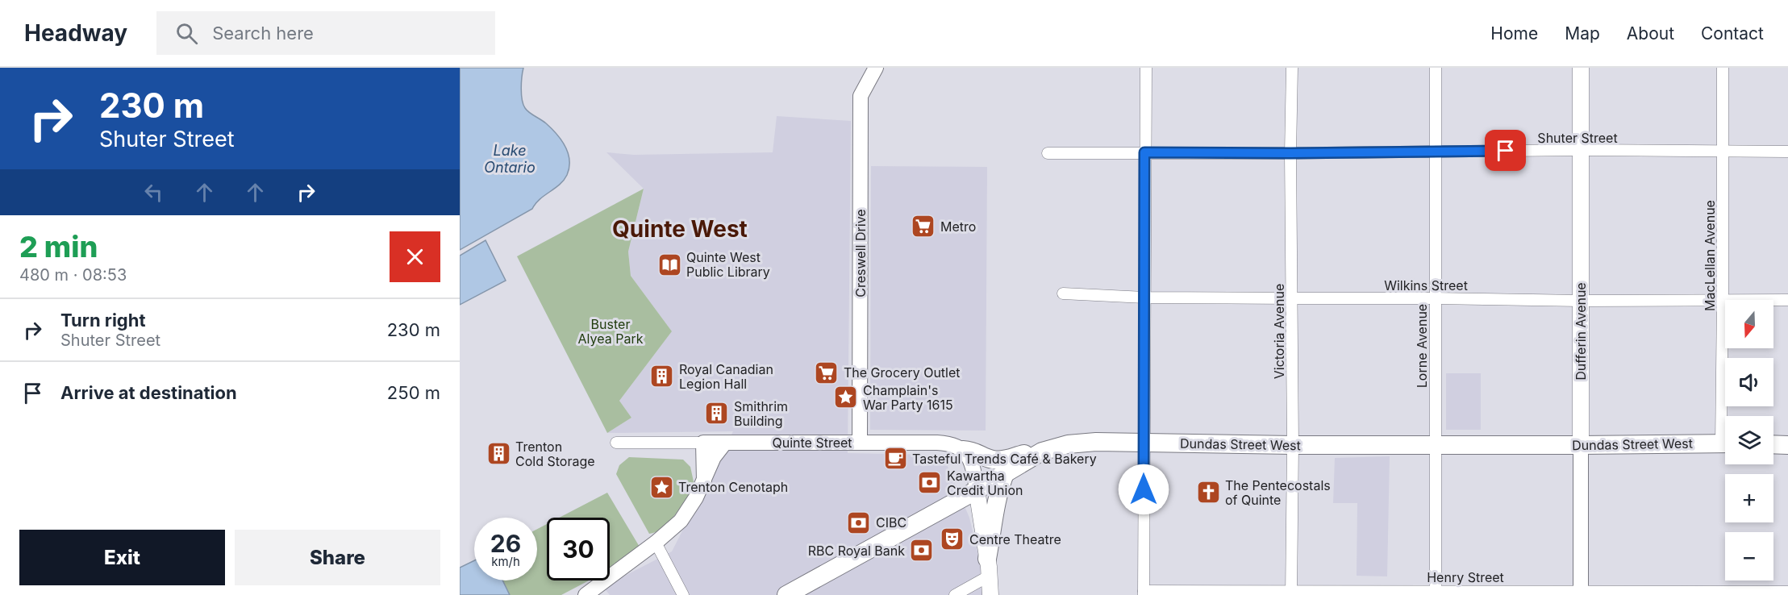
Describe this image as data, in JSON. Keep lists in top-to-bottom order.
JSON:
{
  "streets": {
    "main road": ["Dufferin Avenue", "Dundas Street West"],
    "street": [
      "Shuter Street",
      "Creswell Drive",
      "MacLellan Avenue",
      "Wilkins Street",
      "Victoria Avenue",
      "Lorne Avenue",
      "Quinte Street",
      "Henry Street"
    ]
  },
  "crossings": [
    ["Shuter Street", "MacLellan Avenue"],
    ["Shuter Street", "Victoria Avenue"],
    ["Shuter Street", "Dufferin Avenue"],
    ["Shuter Street", "Lorne Avenue"],
    ["Creswell Drive", "Quinte Street"],
    ["MacLellan Avenue", "Wilkins Street"],
    ["Wilkins Street", "Victoria Avenue"],
    ["Wilkins Street", "Dufferin Avenue"],
    ["Wilkins Street", "Lorne Avenue"],
    ["Victoria Avenue", "Dundas Street West"],
    ["Victoria Avenue", "Henry Street"],
    ["Dufferin Avenue", "Dundas Street West"],
    ["Dufferin Avenue", "Henry Street"],
    ["Lorne Avenue", "Dundas Street West"],
    ["Lorne Avenue", "Henry Street"]
  ],
  "districts": ["Quinte West"],
  "water": ["Lake Ontario"],
  "parks": ["Buster Alyea Park"],
  "places": {
    "supermarket": ["Metro", "The Grocery Outlet"],
    "library": ["Quinte West Public Library"],
    "building": ["Royal Canadian Legion Hall", "Smithrim Building", "Trenton Cold Storage"],
    "place": ["Champlain's War Party 1615", "Trenton Cenotaph"],
    "cafe": ["Tasteful Trends Café & Bakery"],
    "bank": ["Kawartha Credit Union", "CIBC", "RBC Royal Bank"],
    "church": ["The Pentecostals of Quinte"],
    "theatre": ["Centre Theatre"]
  },
  "north": "bottom",
  "page": {
    "header": "Headway",
    "search": "Search here",
    "nav": [
      "Home",
      "Map",
      "About",
      "Contact"
    ],
    "turn": ["230 m", "Shuter Street"],
    "heading": ["2 min", "480 m · 08:53"],
    "list": [
      {
        "name": "Turn right",
        "note": "Shuter Street",
        "value": "230 m"
      },
      {
        "name": "Arrive at destination",
        "value": "250 m"
      }
    ],
    "map_buttons": ["+", "−"],
    "speed": "26 km/h",
    "limit": "30",
    "buttons": ["Exit", "Share"]
  }
}
